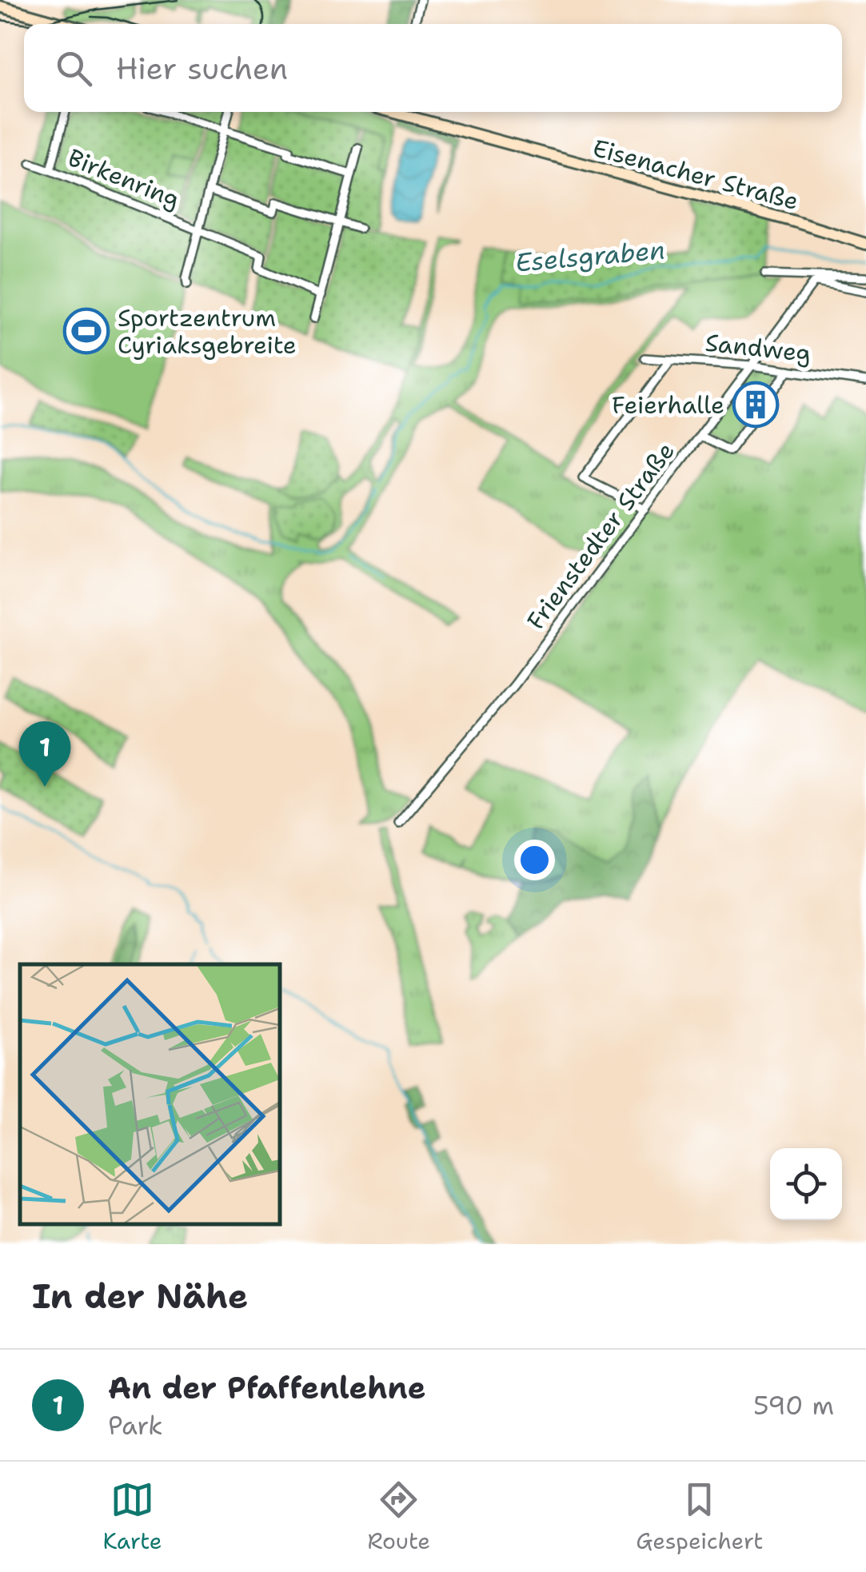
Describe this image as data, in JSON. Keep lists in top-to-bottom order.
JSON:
{
  "streets": {
    "main road": ["Eisenacher Straße"],
    "street": ["Birkenring", "Sandweg", "Frienstedter Straße"]
  },
  "crossings": [
    ["Sandweg", "Frienstedter Straße"]
  ],
  "water": ["Eselsgraben"],
  "places": {
    "sports": ["Sportzentrum Cyriaksgebreite"],
    "building": ["Feierhalle"]
  },
  "page": {
    "search": "Hier suchen",
    "pins": "1",
    "heading": "In der Nähe",
    "list": [
      {
        "mark": "1",
        "name": "An der Pfaffenlehne",
        "note": "Park",
        "value": "590 m"
      }
    ],
    "nav": ["Karte", "Route", "Gespeichert"]
  }
}
